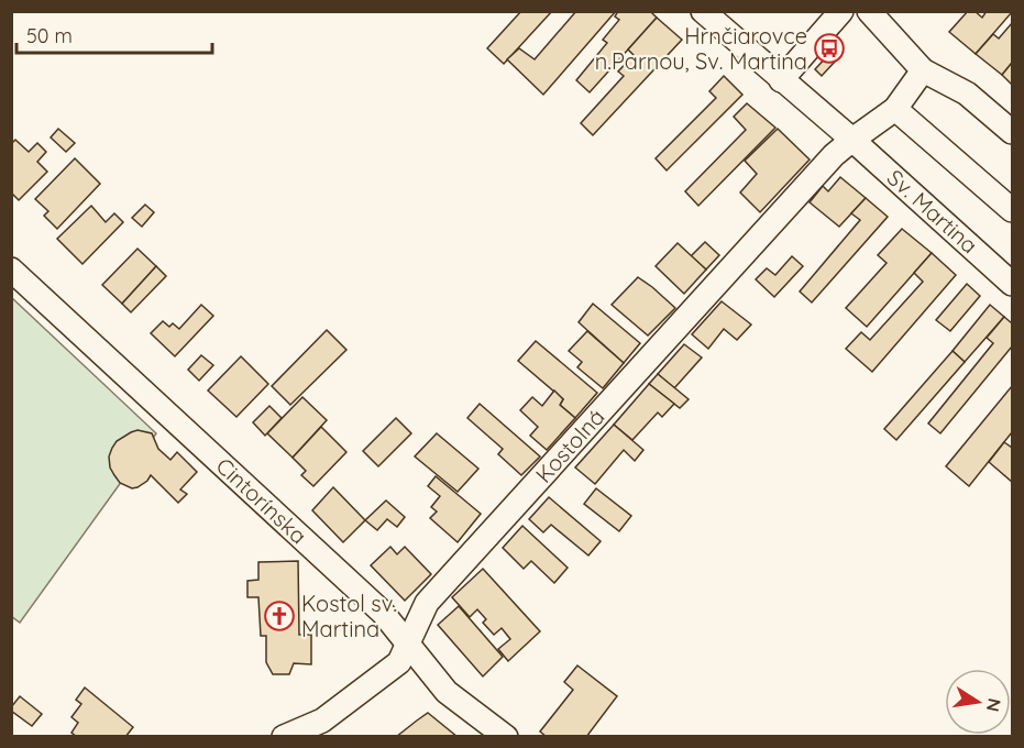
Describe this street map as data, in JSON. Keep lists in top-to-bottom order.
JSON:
{
  "streets": {
    "street": ["Sv. Martina", "Kostolná", "Cintorínska"]
  },
  "crossings": [
    ["Sv. Martina", "Kostolná"],
    ["Kostolná", "Cintorínska"]
  ],
  "places": {
    "bus stop": ["Hrnčiarovce n.Parnou, Sv. Martina"],
    "church": ["Kostol sv. Martina"]
  },
  "scale_bar": "50 m",
  "north": "right"
}
